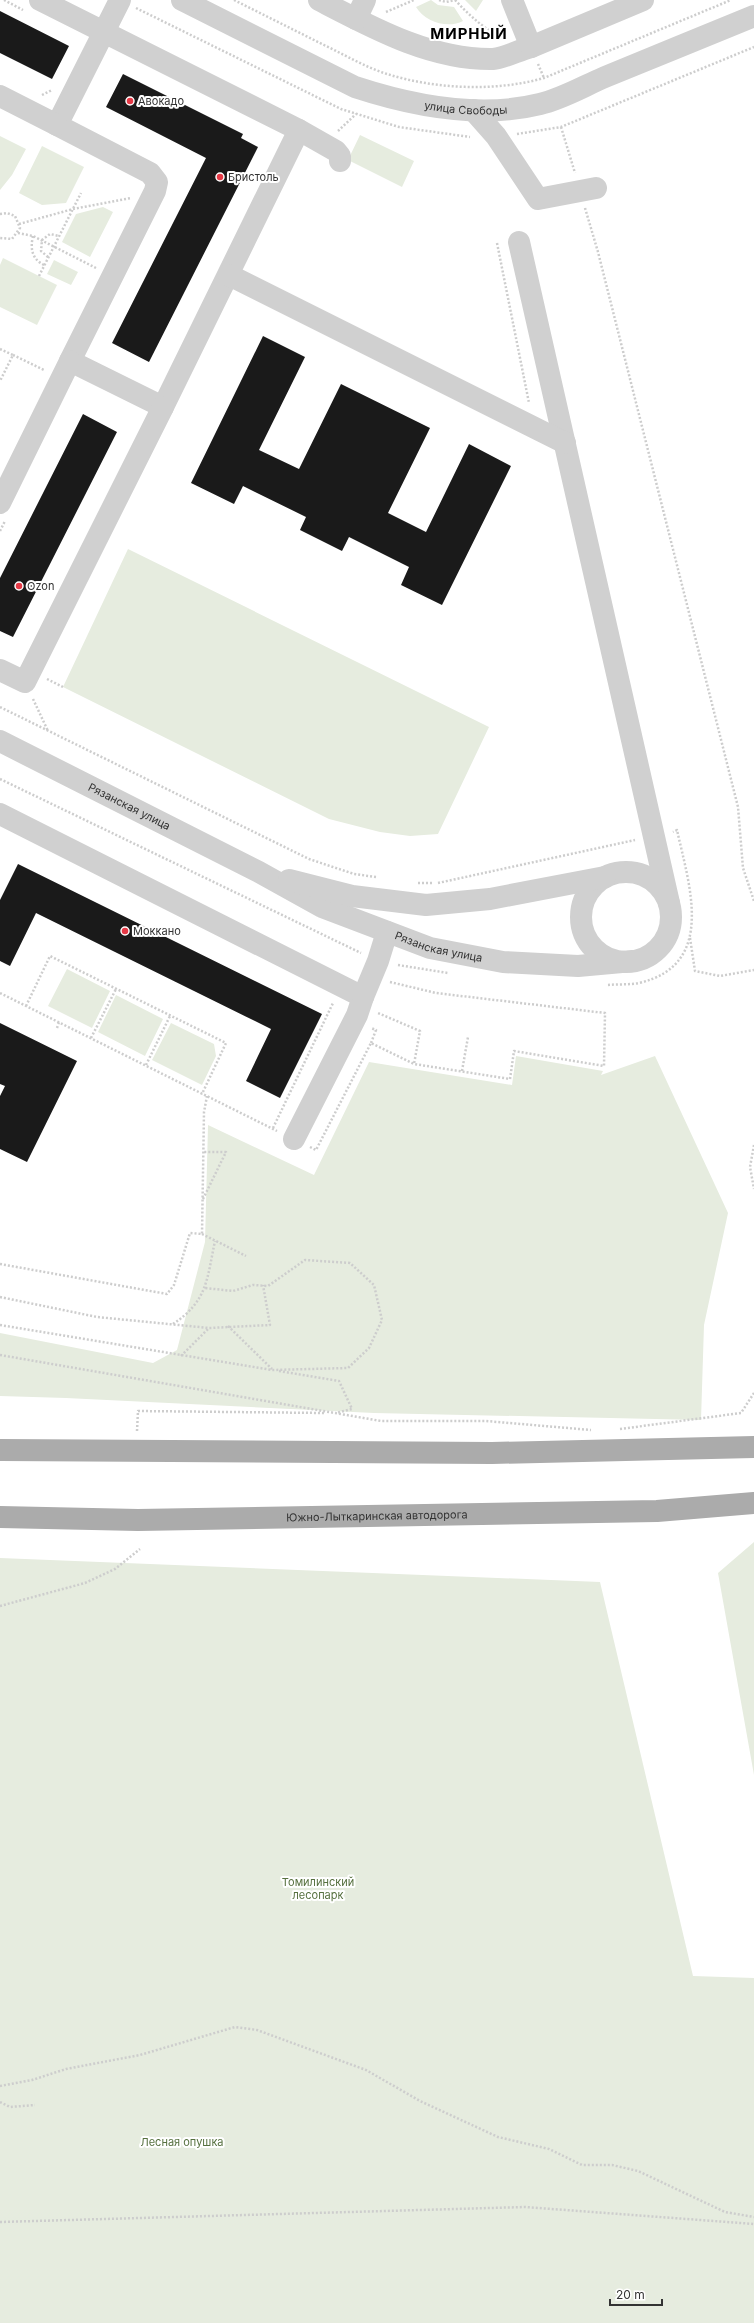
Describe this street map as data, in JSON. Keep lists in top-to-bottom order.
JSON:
{
  "streets": {
    "main road": ["Южно-Лыткаринская автодорога"],
    "street": ["улица Свободы", "Рязанская улица"]
  },
  "districts": ["МИРНЫЙ"],
  "parks": ["Томилинский лесопарк", "Лесная опушка"],
  "places": [
    "Авокадо",
    "Бристоль",
    "Ozon",
    "Моккано"
  ],
  "scale_bar": "20 m"
}
